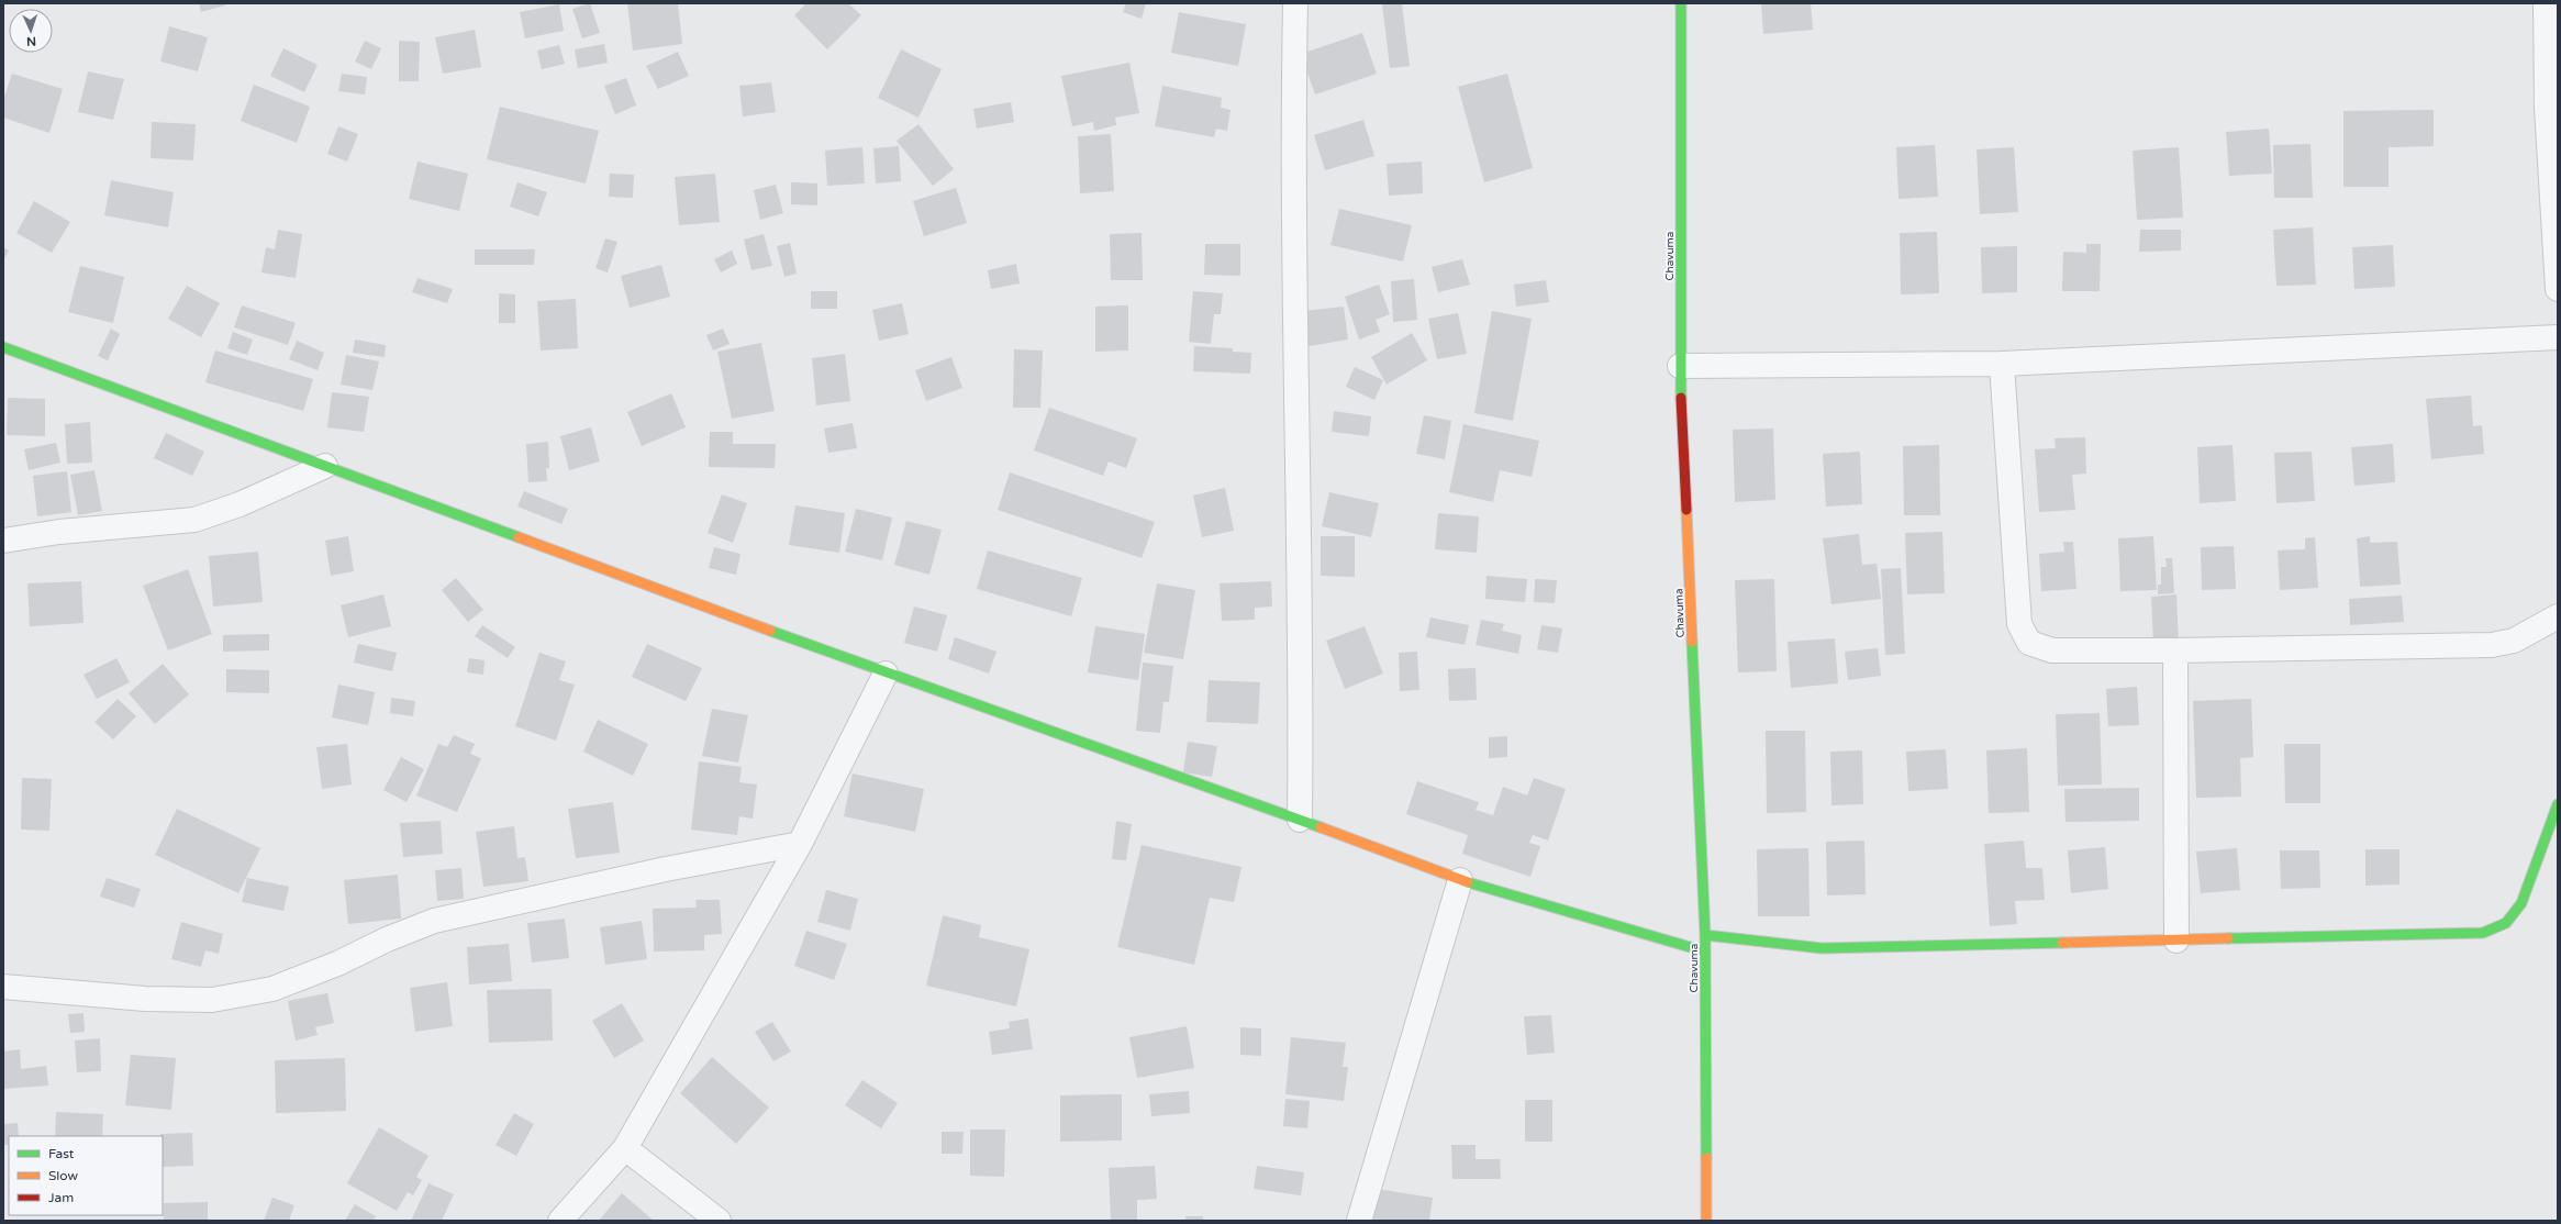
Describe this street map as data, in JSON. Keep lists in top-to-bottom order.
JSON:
{
  "streets": {
    "street": ["Chavuma"]
  },
  "legend": ["Fast", "Slow", "Jam"],
  "north": "bottom"
}
